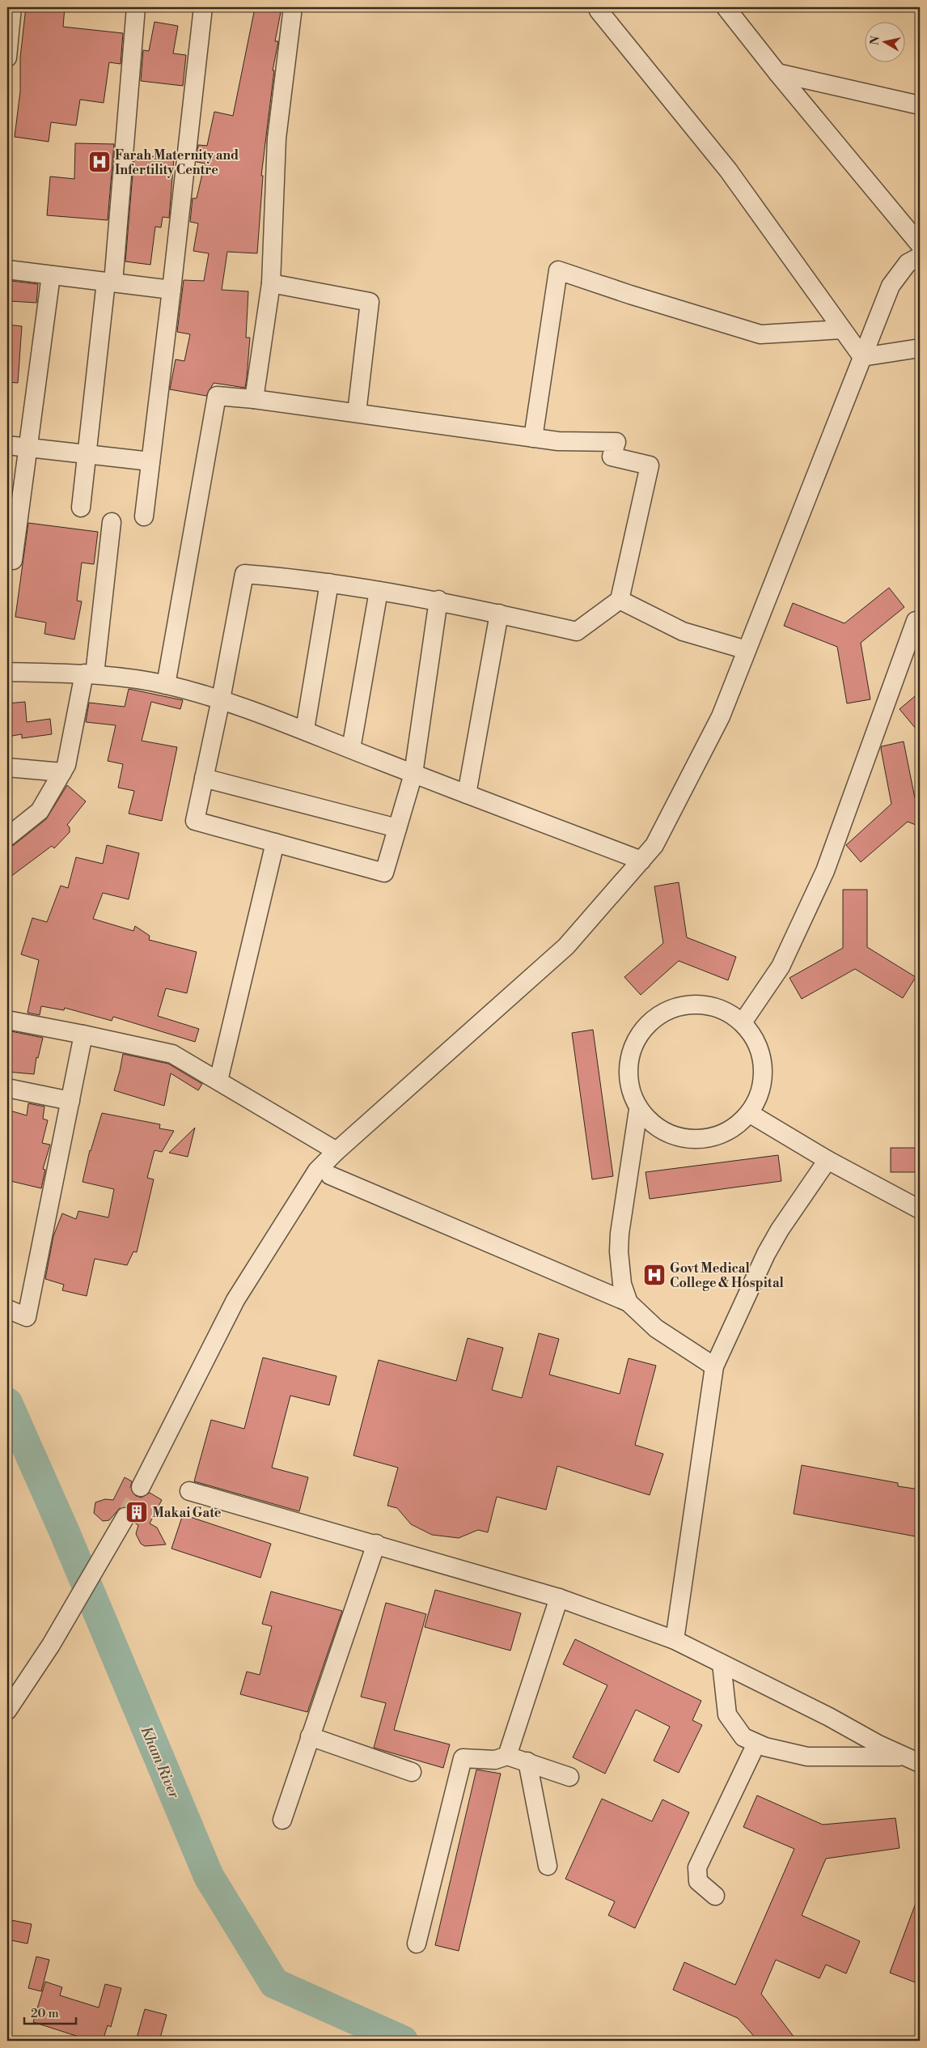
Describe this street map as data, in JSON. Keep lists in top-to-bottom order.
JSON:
{
  "water": ["Kham River"],
  "places": {
    "hospital": ["Farah Maternity and Infertility Centre", "Govt Medical College & Hospital"],
    "building": ["Makai Gate"]
  },
  "scale_bar": "20 m",
  "north": "left"
}
